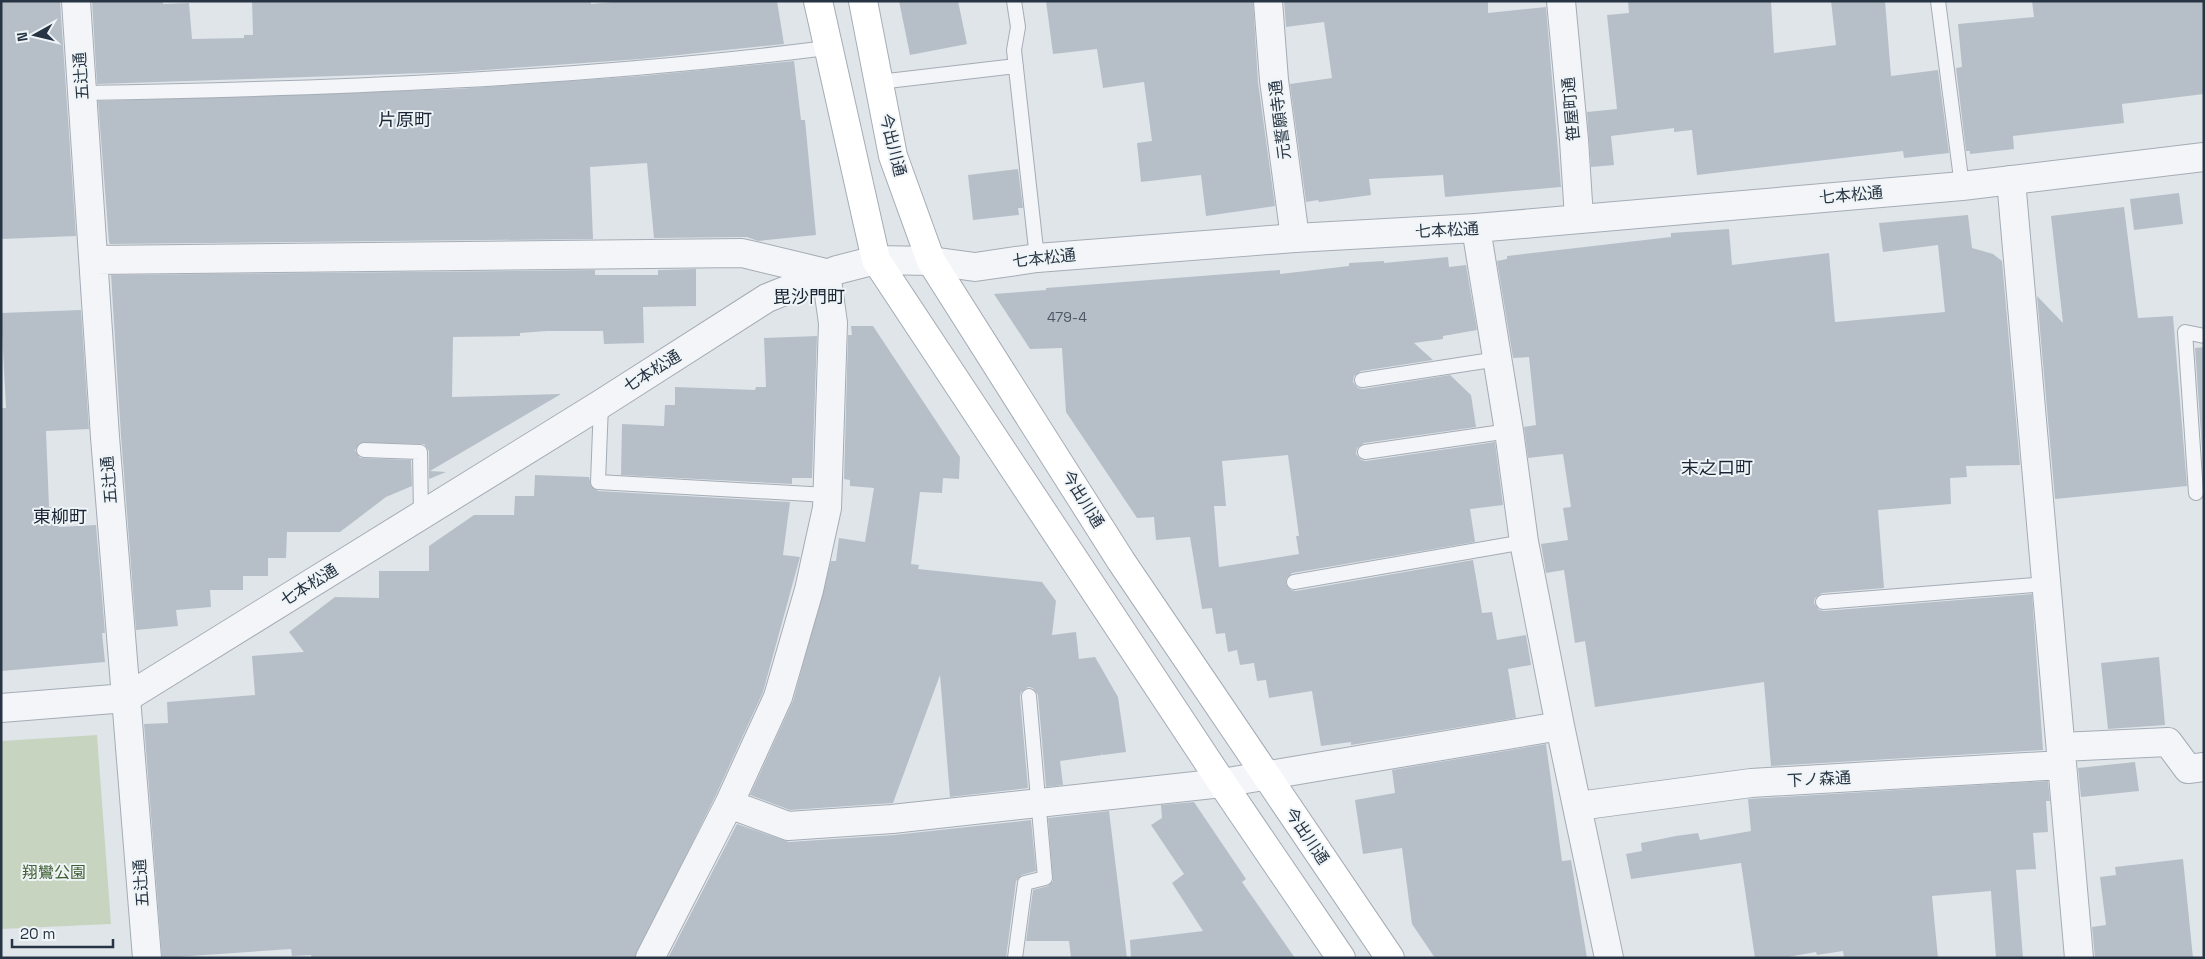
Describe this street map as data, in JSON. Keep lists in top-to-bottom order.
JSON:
{
  "streets": {
    "main road": ["今出川通"],
    "street": [
      "五辻通",
      "笹屋町通",
      "元誓願寺通",
      "七本松通",
      "下ノ森通"
    ]
  },
  "crossings": [
    ["五辻通", "七本松通"],
    ["笹屋町通", "七本松通"],
    ["元誓願寺通", "七本松通"],
    ["今出川通", "七本松通"]
  ],
  "districts": [
    "片原町",
    "毘沙門町",
    "末之口町",
    "東柳町"
  ],
  "parks": ["翔鸞公園"],
  "house_numbers": ["479-4"],
  "scale_bar": "20 m",
  "north": "left"
}
